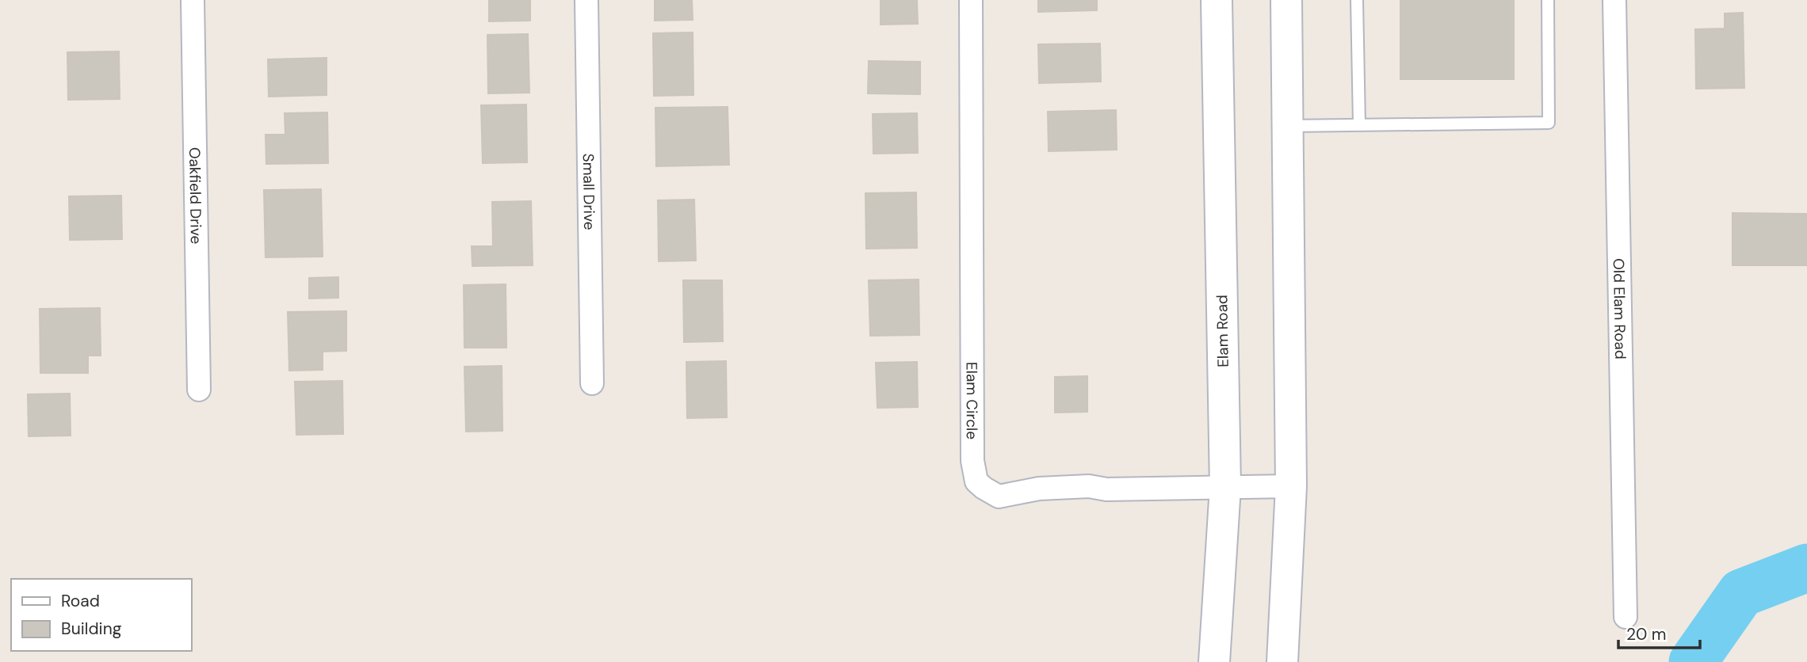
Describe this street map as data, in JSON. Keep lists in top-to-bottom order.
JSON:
{
  "streets": {
    "main road": ["Elam Road"],
    "street": [
      "Small Drive",
      "Oakfield Drive",
      "Old Elam Road",
      "Elam Circle"
    ]
  },
  "crossings": [
    ["Elam Road", "Elam Circle"]
  ],
  "legend": ["Road", "Building"],
  "scale_bar": "20 m"
}
